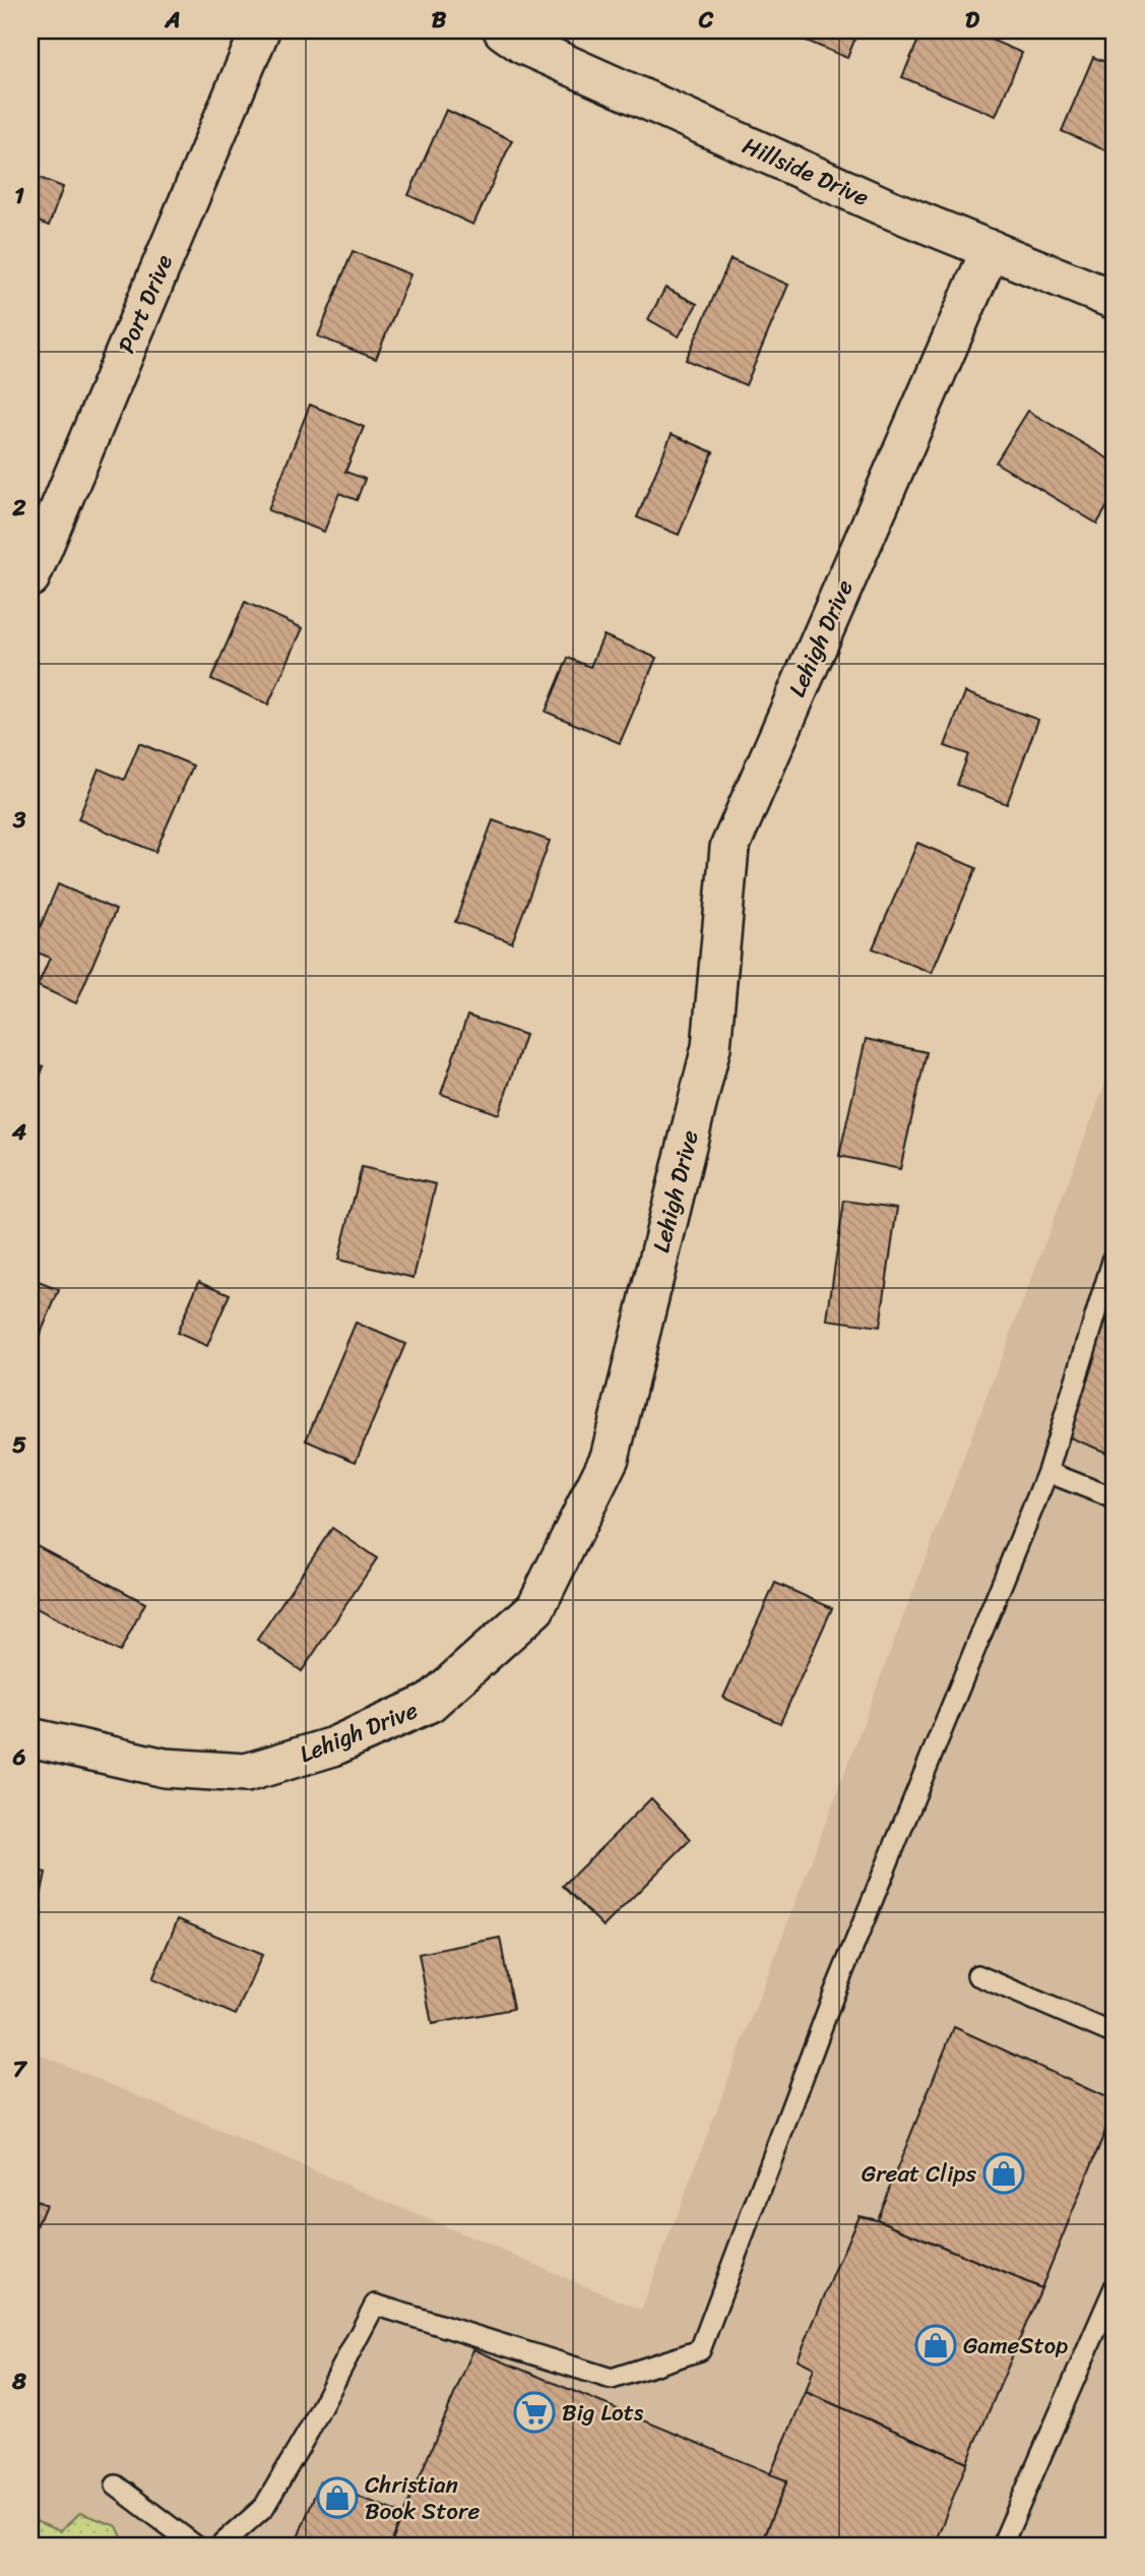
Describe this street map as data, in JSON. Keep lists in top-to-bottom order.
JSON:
{
  "streets": {
    "street": ["Hillside Drive", "Port Drive", "Lehigh Drive"]
  },
  "crossings": [
    ["Hillside Drive", "Lehigh Drive"]
  ],
  "places": {
    "shop": ["Great Clips", "GameStop", "Christian Book Store"],
    "supermarket": ["Big Lots"]
  },
  "grid": {
    "columns": [
      "A",
      "B",
      "C",
      "D"
    ],
    "rows": [
      "1",
      "2",
      "3",
      "4",
      "5",
      "6",
      "7",
      "8"
    ]
  }
}
